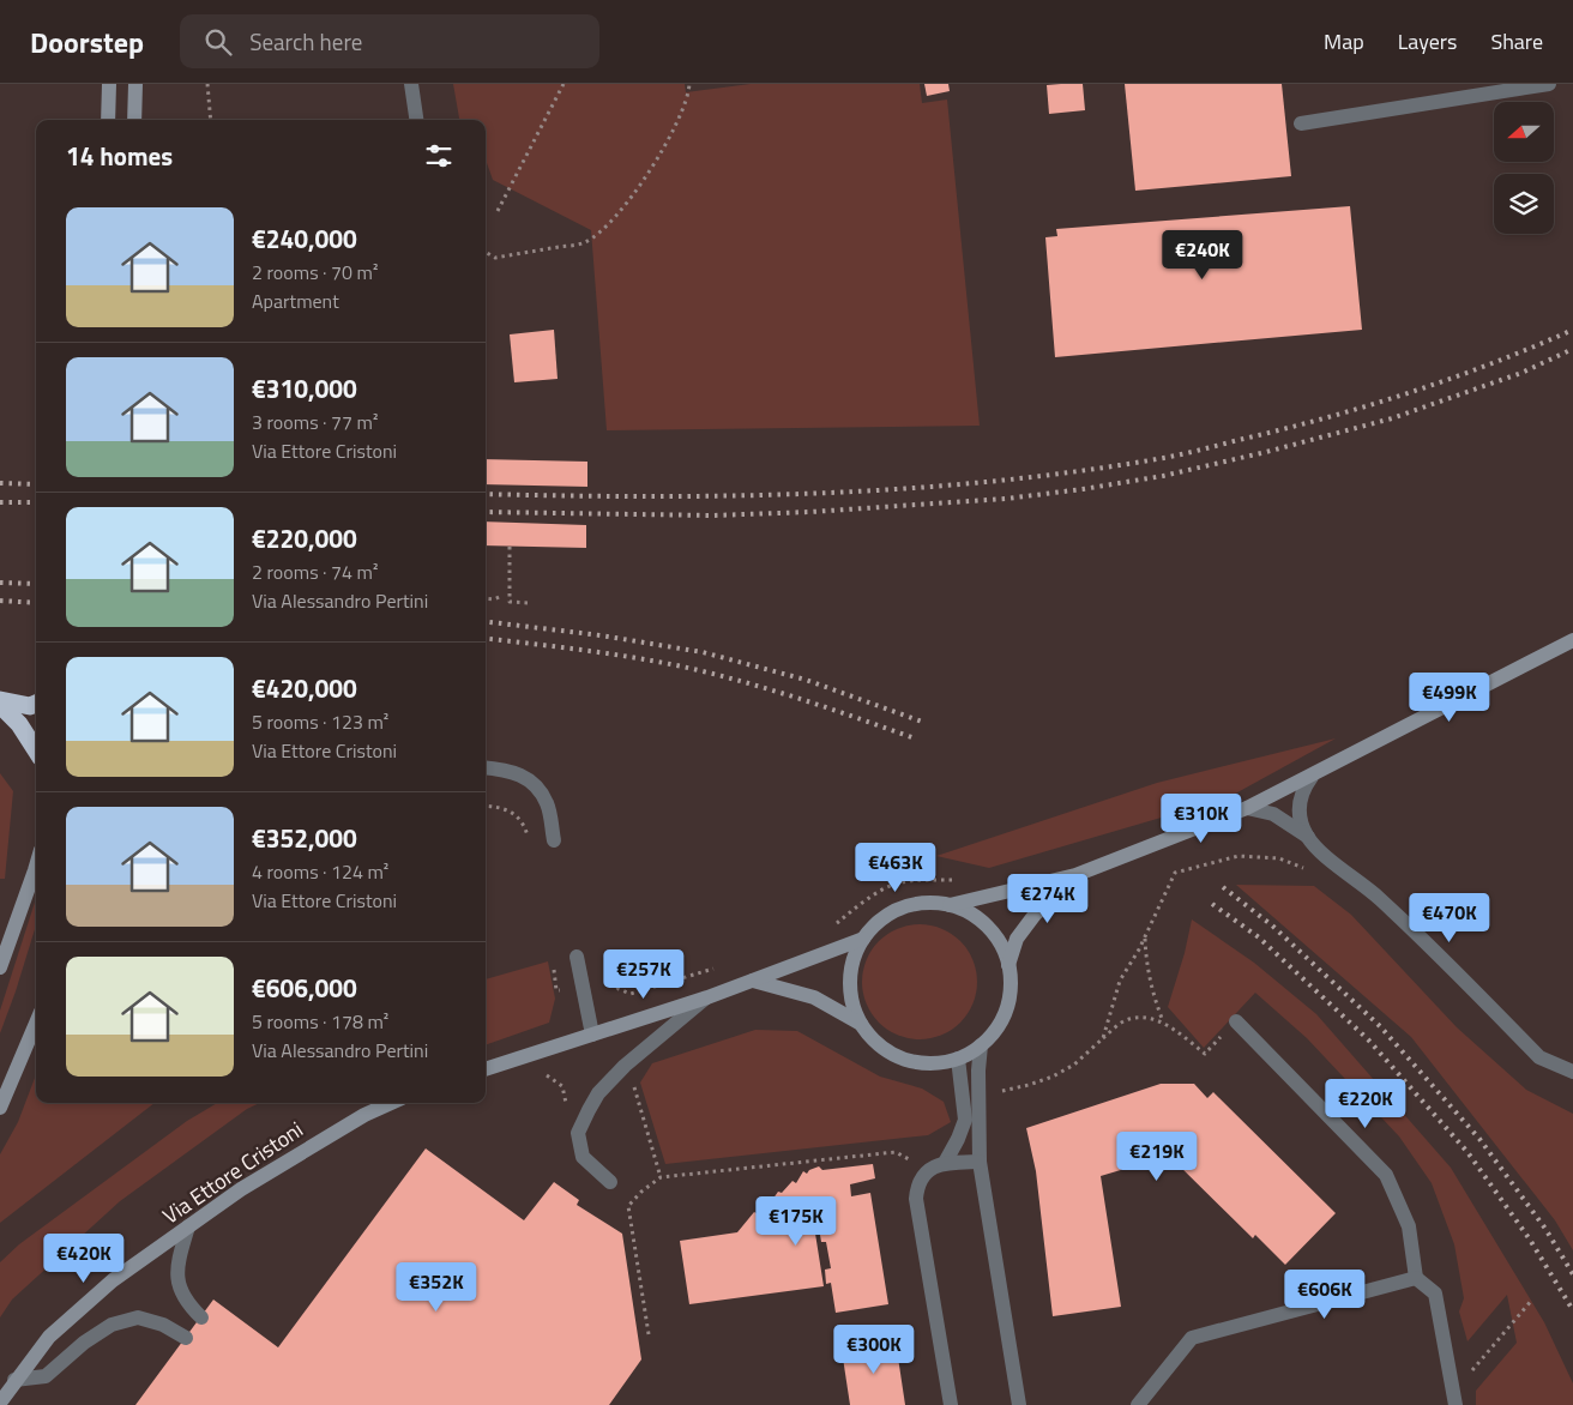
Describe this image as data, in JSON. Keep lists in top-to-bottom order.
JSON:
{
  "streets": {
    "street": ["Via Ettore Cristoni"]
  },
  "north": "left",
  "page": {
    "header": "Doorstep",
    "search": "Search here",
    "nav": ["Map", "Layers", "Share"],
    "heading": "14 homes",
    "list": [
      {
        "name": "€240,000",
        "note": "2 rooms · 70 m² · Apartment"
      },
      {
        "name": "€310,000",
        "note": "3 rooms · 77 m² · Via Ettore Cristoni"
      },
      {
        "name": "€220,000",
        "note": "2 rooms · 74 m² · Via Alessandro Pertini"
      },
      {
        "name": "€420,000",
        "note": "5 rooms · 123 m² · Via Ettore Cristoni"
      },
      {
        "name": "€352,000",
        "note": "4 rooms · 124 m² · Via Ettore Cristoni"
      },
      {
        "name": "€606,000",
        "note": "5 rooms · 178 m² · Via Alessandro Pertini"
      }
    ],
    "price": [
      "€240K",
      "€499K",
      "€310K",
      "€463K",
      "€274K",
      "€470K",
      "€257K",
      "€220K",
      "€219K",
      "€175K",
      "€420K",
      "€352K",
      "€606K",
      "€300K"
    ]
  }
}
